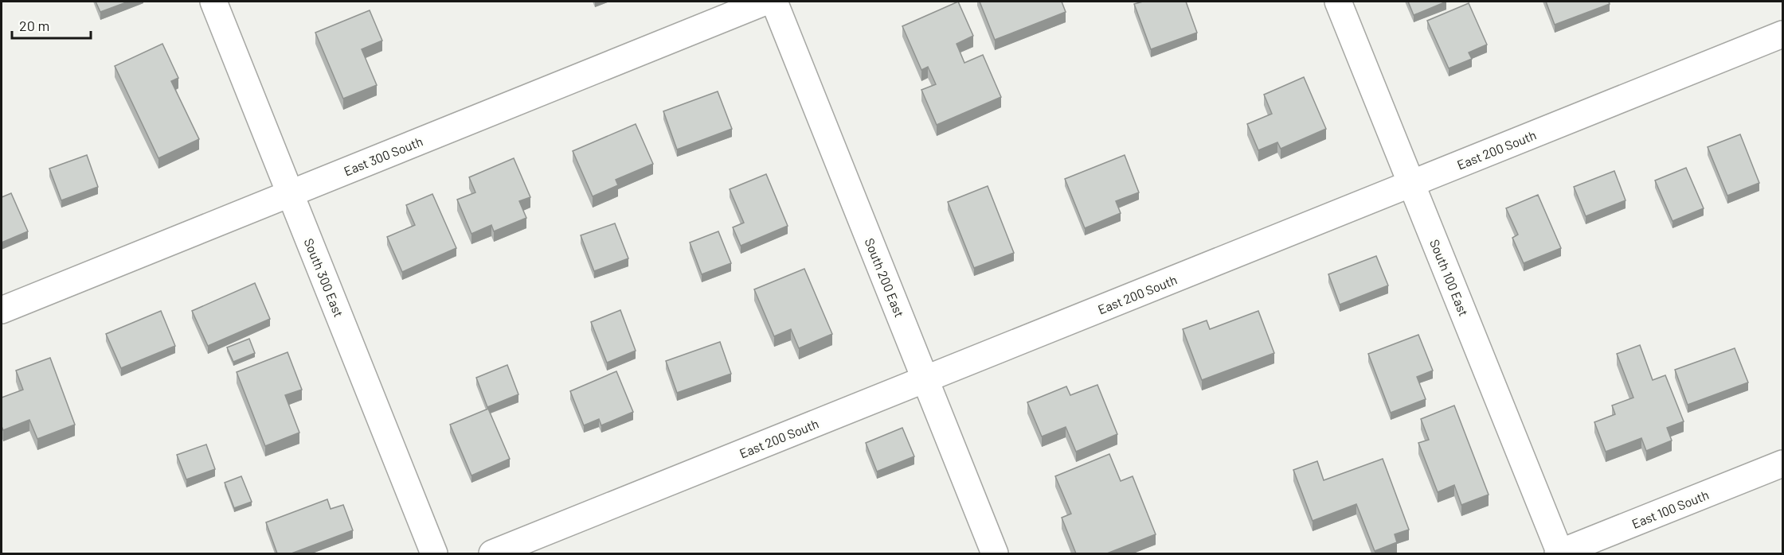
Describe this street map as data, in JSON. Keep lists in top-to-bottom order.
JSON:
{
  "streets": {
    "street": [
      "East 200 South",
      "East 300 South",
      "South 300 East",
      "South 200 East",
      "South 100 East",
      "East 100 South"
    ]
  },
  "crossings": [
    ["East 200 South", "South 200 East"],
    ["East 200 South", "South 100 East"],
    ["East 300 South", "South 300 East"],
    ["South 100 East", "East 100 South"]
  ],
  "scale_bar": "20 m"
}
